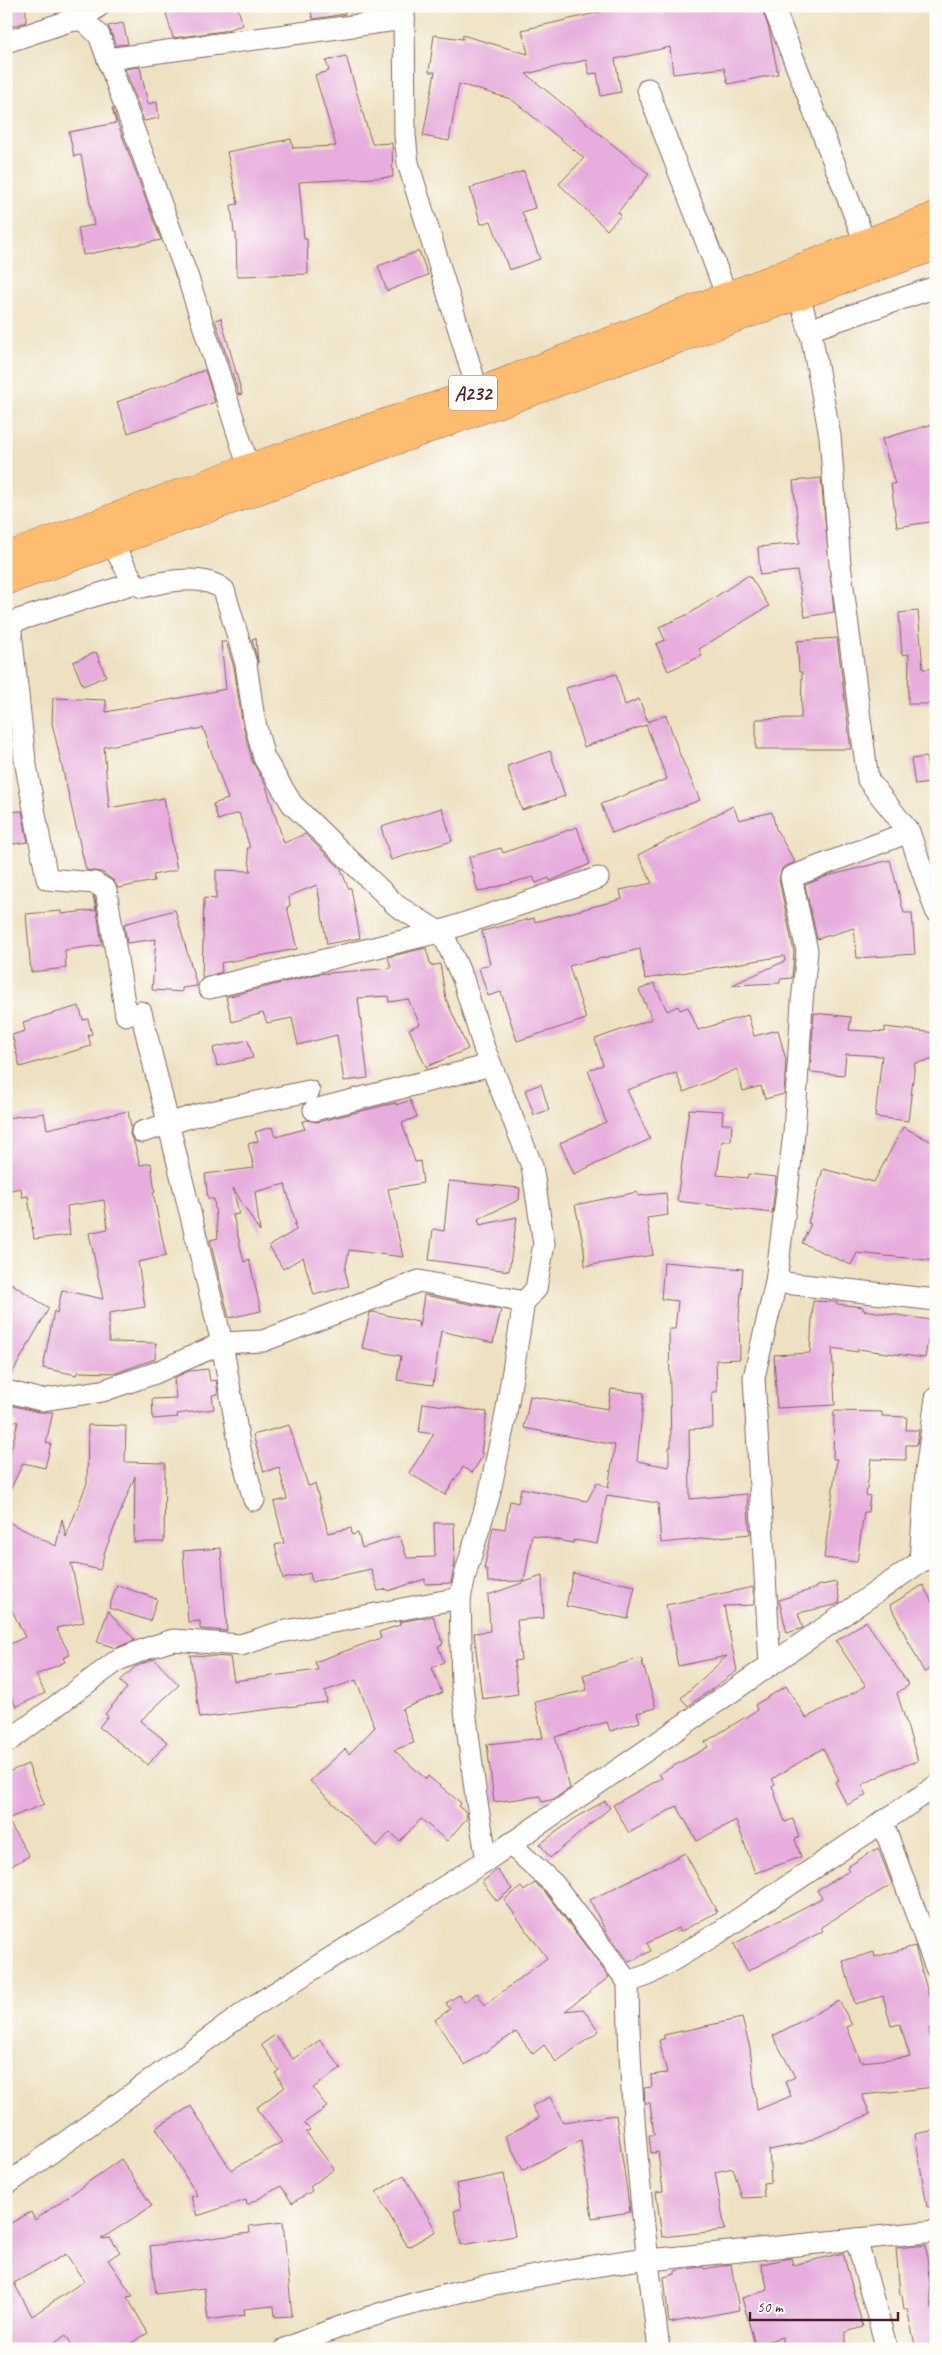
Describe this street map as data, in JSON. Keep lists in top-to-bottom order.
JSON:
{
  "streets": {
    "highway": ["A232"]
  },
  "scale_bar": "50 m"
}
